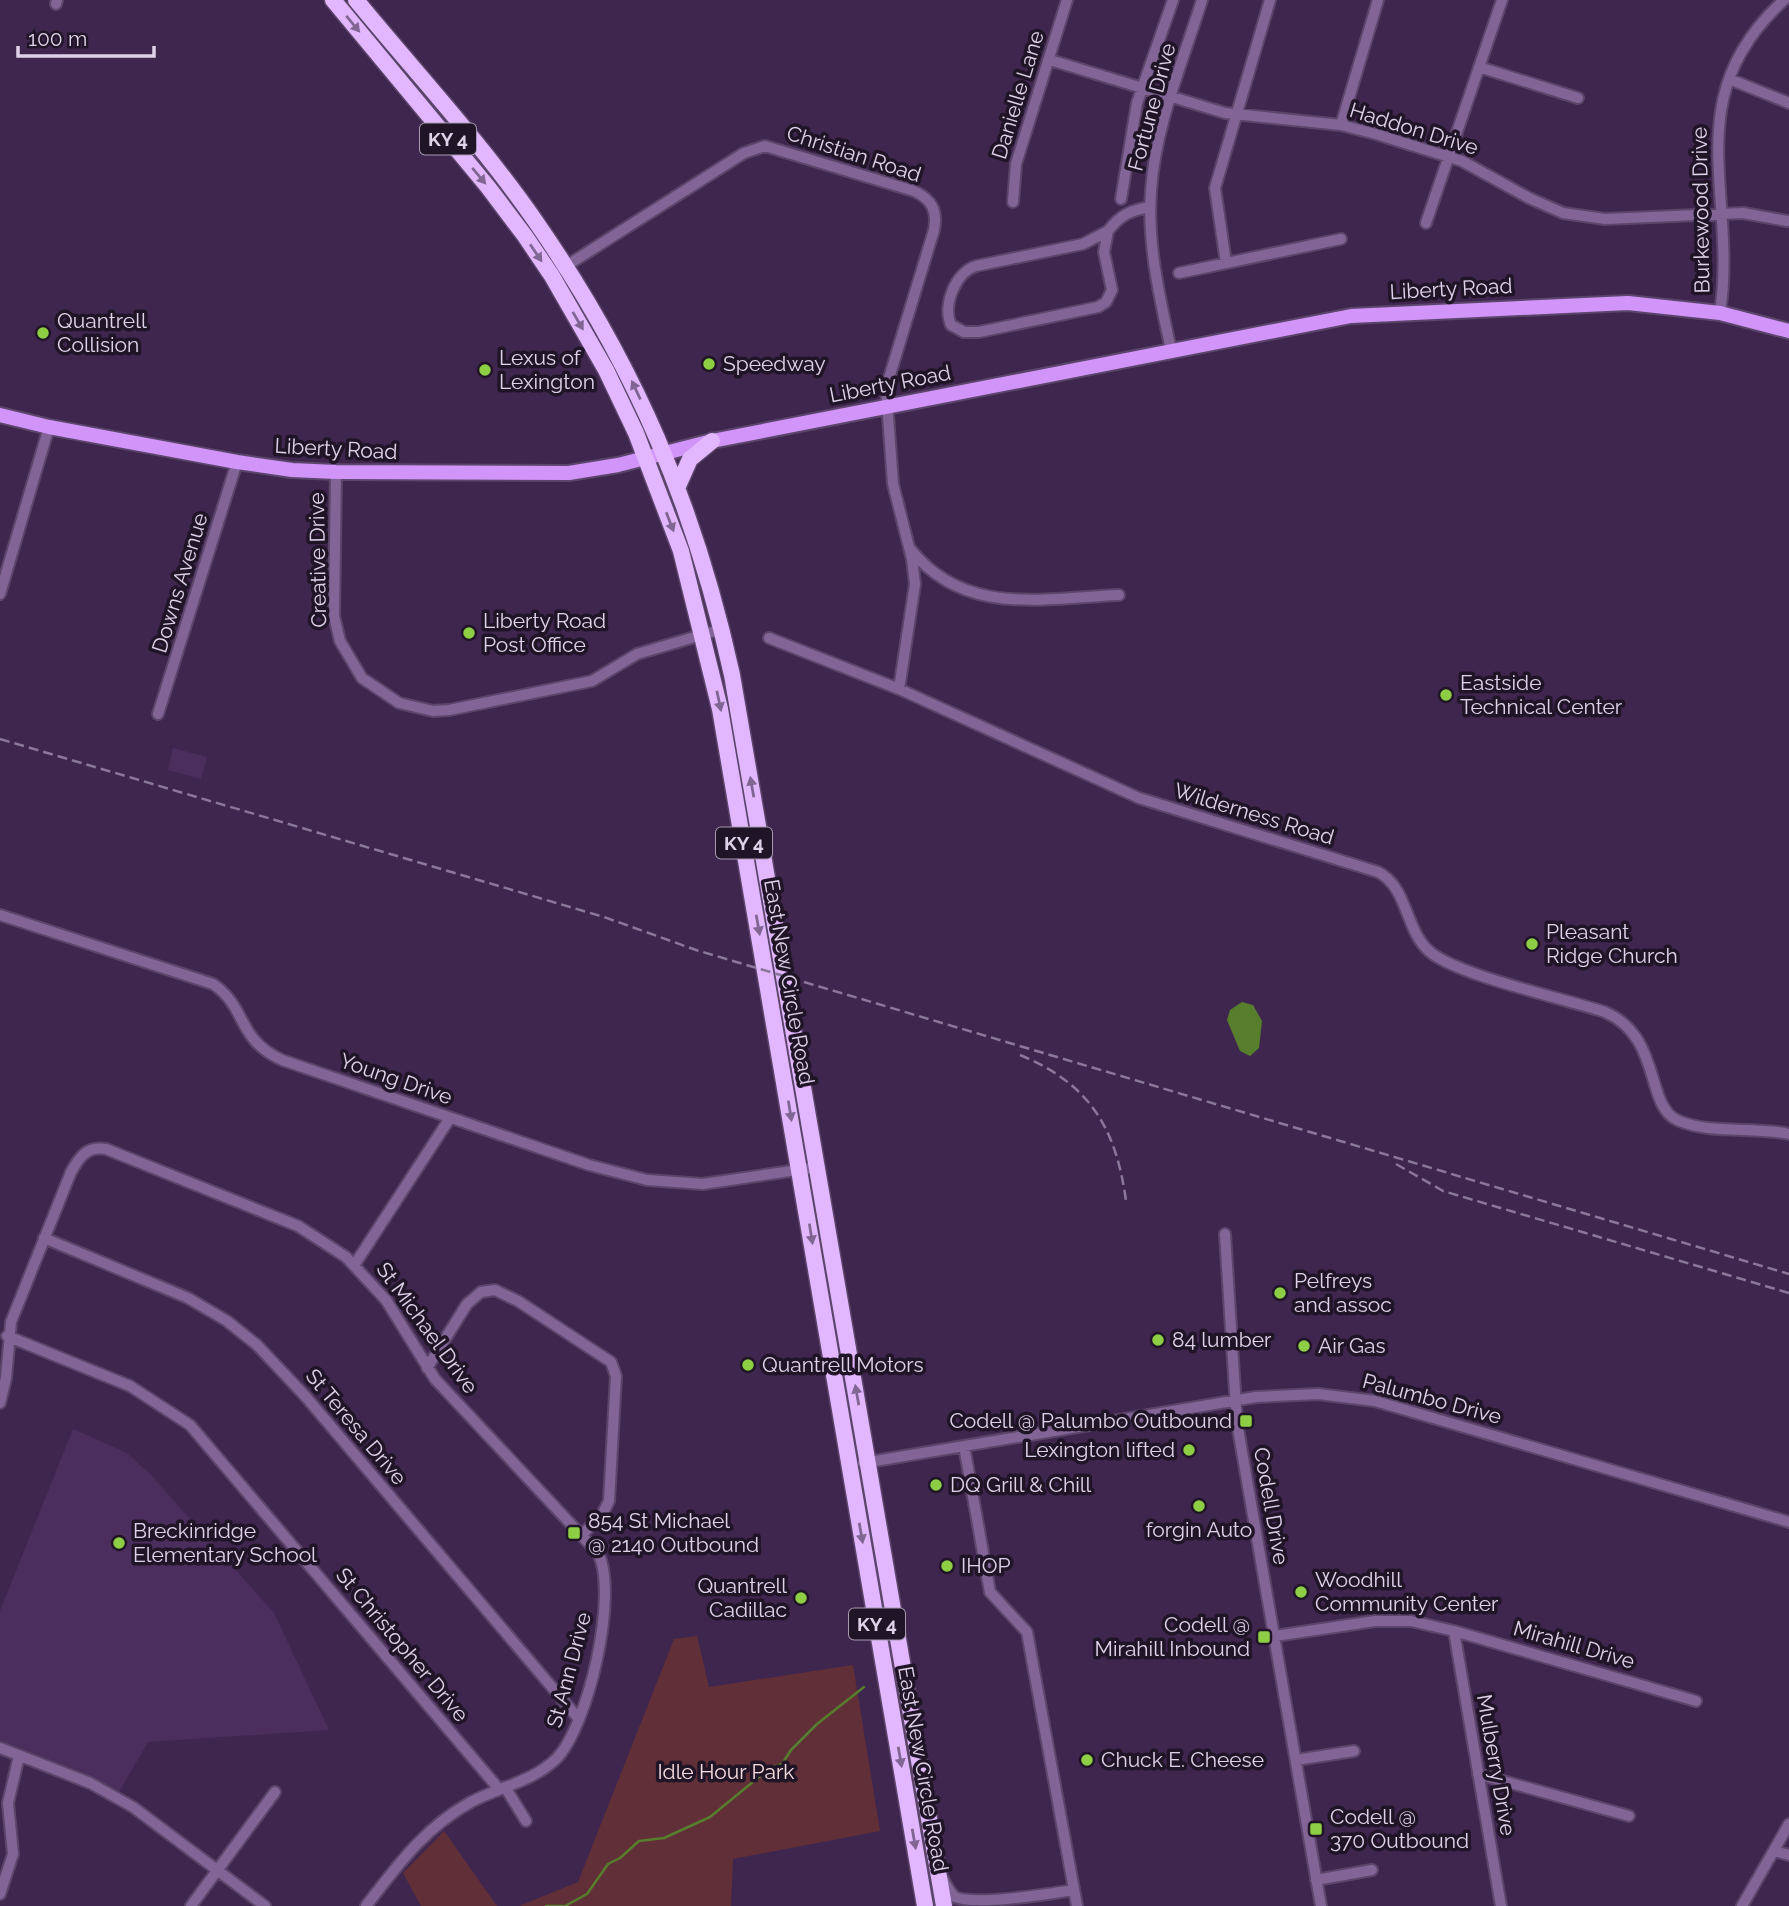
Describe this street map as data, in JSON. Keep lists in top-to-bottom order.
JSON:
{
  "streets": {
    "highway": ["KY 4", "East New Circle Road"],
    "main road": ["Liberty Road"],
    "street": [
      "Danielle Lane",
      "Fortune Drive",
      "Haddon Drive",
      "Christian Road",
      "Burkewood Drive",
      "Creative Drive",
      "Downs Avenue",
      "Wilderness Road",
      "Young Drive",
      "St Michael Drive",
      "Palumbo Drive",
      "St Teresa Drive",
      "Codell Drive",
      "St Christopher Drive",
      "Mirahill Drive",
      "St Ann Drive",
      "Mulberry Drive"
    ]
  },
  "crossings": [
    ["Danielle Lane", "Haddon Drive"],
    ["Fortune Drive", "Haddon Drive"],
    ["Fortune Drive", "Liberty Road"],
    ["Haddon Drive", "Burkewood Drive"],
    ["Christian Road", "Liberty Road"],
    ["Christian Road", "East New Circle Road"],
    ["Burkewood Drive", "Liberty Road"],
    ["Liberty Road", "Creative Drive"],
    ["Liberty Road", "Downs Avenue"],
    ["Liberty Road", "East New Circle Road"],
    ["Creative Drive", "East New Circle Road"],
    ["East New Circle Road", "Young Drive"],
    ["East New Circle Road", "Palumbo Drive"],
    ["St Michael Drive", "St Teresa Drive"],
    ["St Michael Drive", "St Ann Drive"],
    ["Palumbo Drive", "Codell Drive"],
    ["St Teresa Drive", "St Ann Drive"],
    ["Codell Drive", "Mirahill Drive"],
    ["St Christopher Drive", "St Ann Drive"],
    ["Mirahill Drive", "Mulberry Drive"]
  ],
  "parks": ["Idle Hour Park"],
  "places": {
    "other": [
      "Quantrell Collision",
      "Speedway",
      "Lexus of Lexington",
      "Liberty Road Post Office",
      "Eastside Technical Center",
      "Pleasant Ridge Church",
      "Pelfreys and assoc",
      "84 lumber",
      "Air Gas",
      "Quantrell Motors",
      "Lexington lifted",
      "DQ Grill & Chill",
      "forgin Auto",
      "Breckinridge Elementary School",
      "IHOP",
      "Woodhill Community Center",
      "Quantrell Cadillac",
      "Chuck E. Cheese"
    ],
    "transit": [
      "Codell @ Palumbo Outbound",
      "854 St Michael @ 2140 Outbound",
      "Codell @ Mirahill Inbound",
      "Codell @ 370 Outbound"
    ]
  },
  "scale_bar": "100 m"
}
